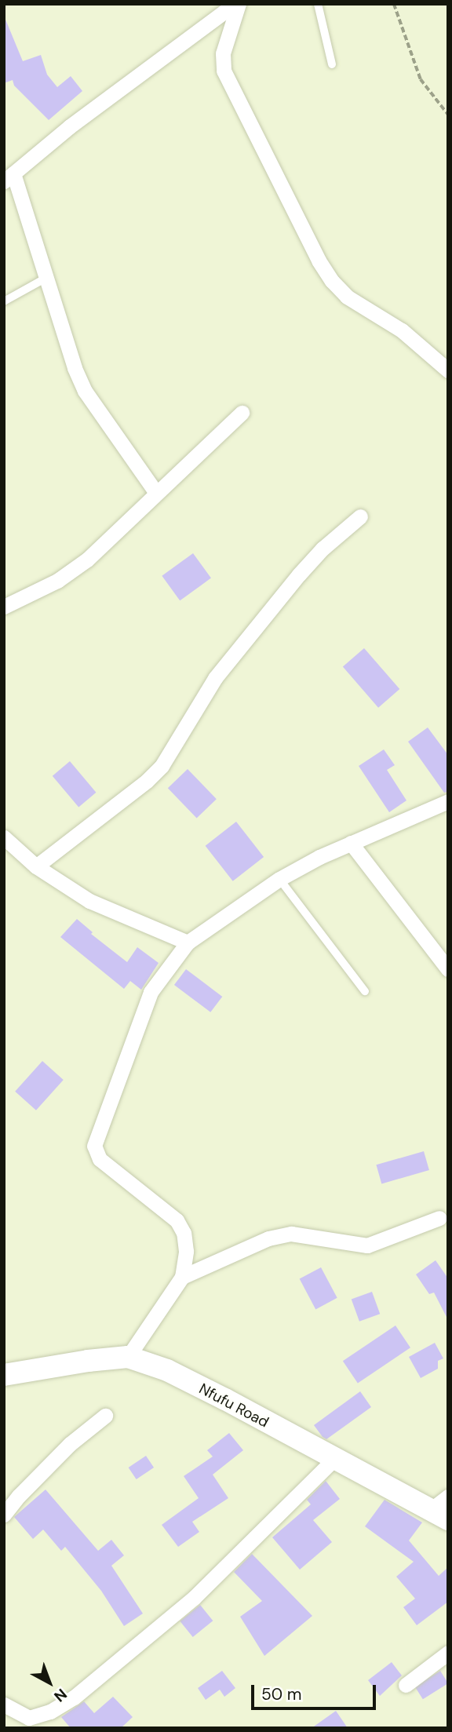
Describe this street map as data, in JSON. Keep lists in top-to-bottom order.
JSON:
{
  "streets": {
    "street": ["Nfufu Road"]
  },
  "scale_bar": "50 m",
  "north": "bottom right"
}
